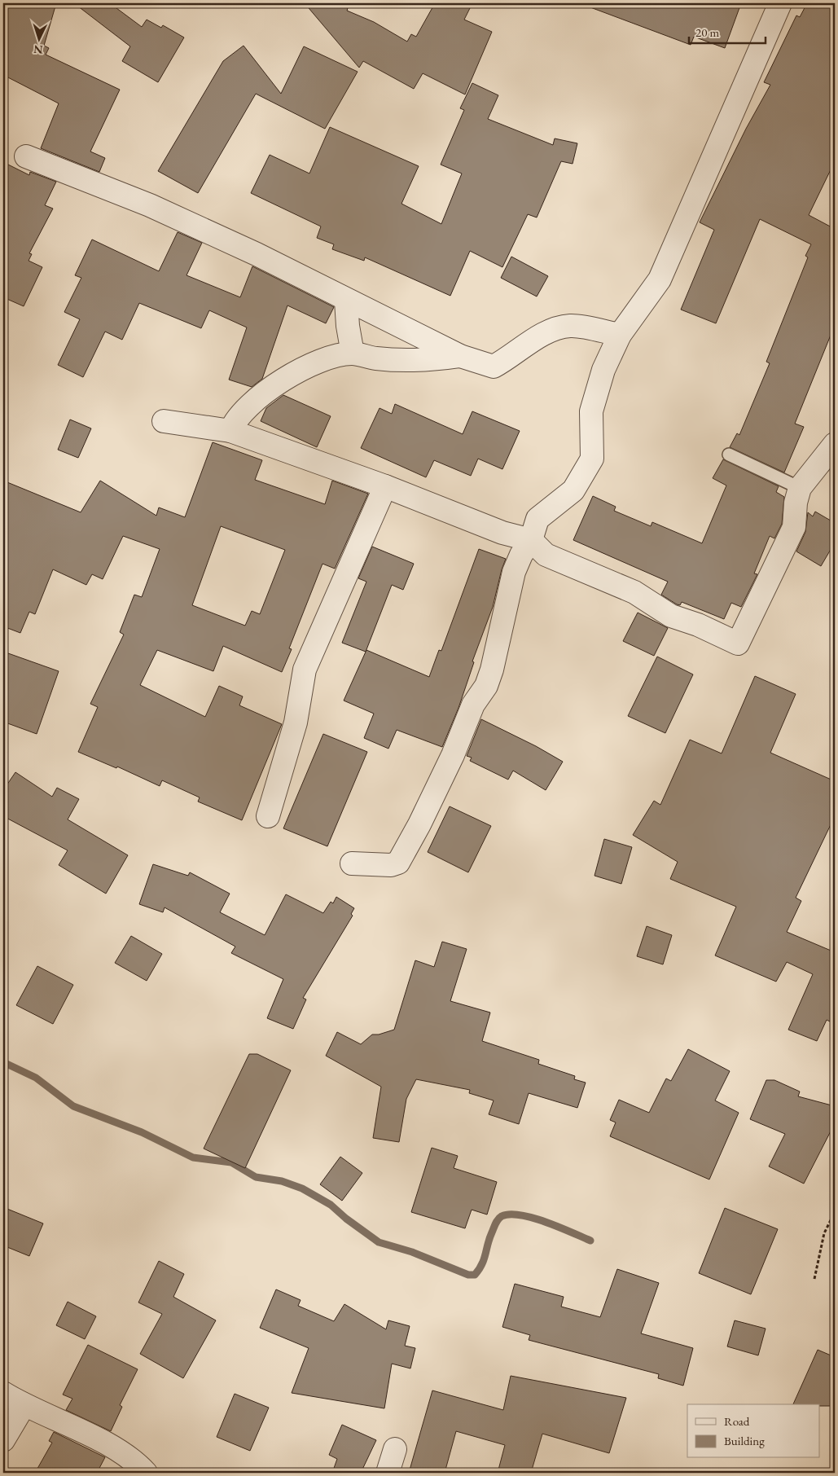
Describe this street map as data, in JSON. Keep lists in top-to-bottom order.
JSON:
{
  "legend": ["Road", "Building"],
  "scale_bar": "20 m",
  "north": "bottom"
}
